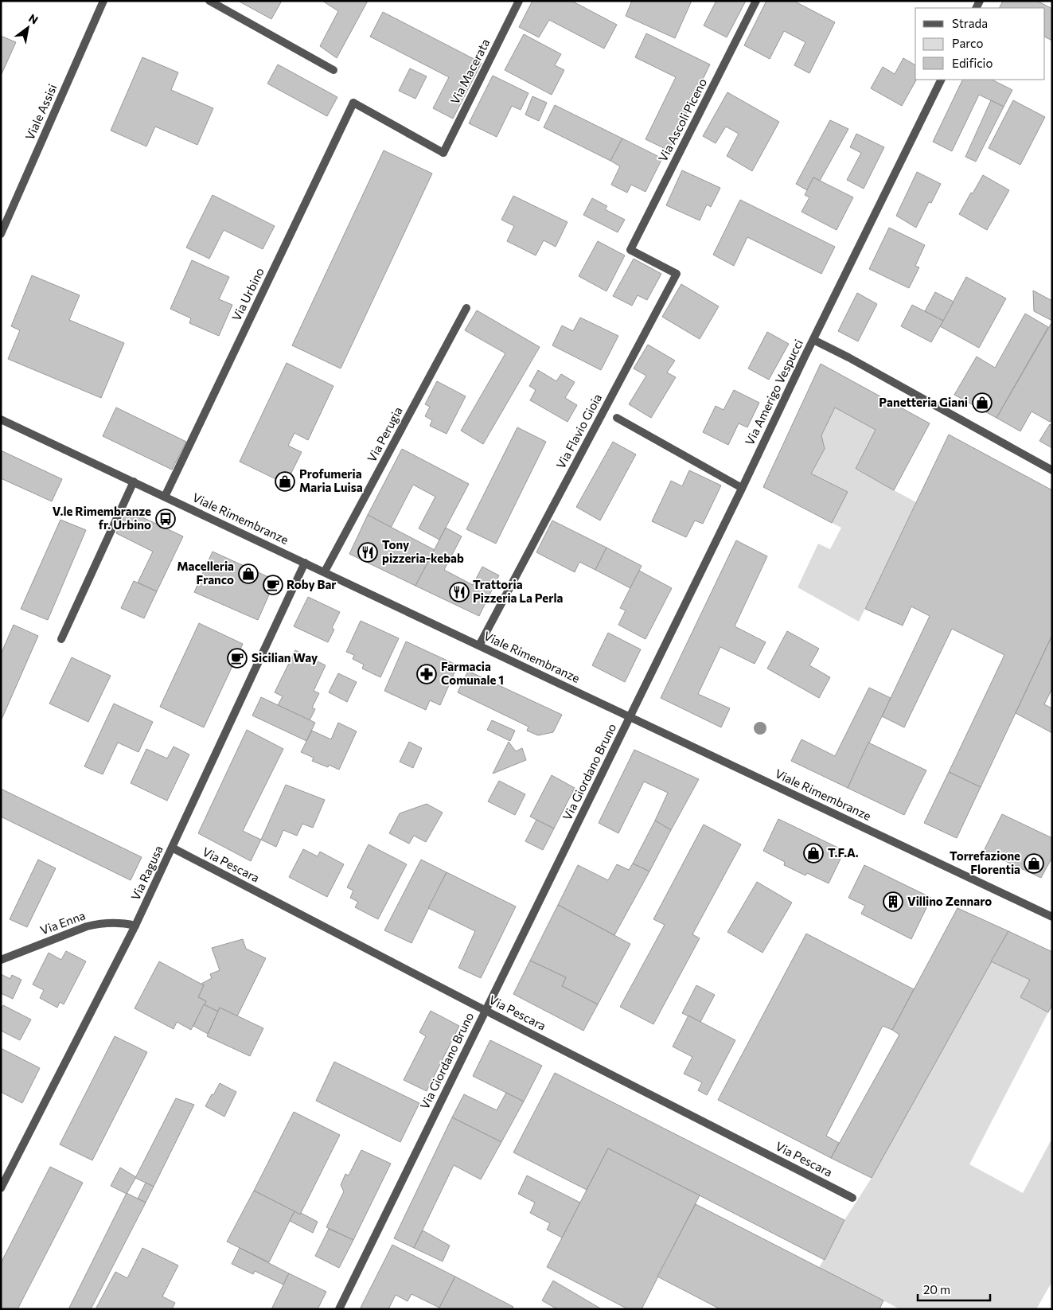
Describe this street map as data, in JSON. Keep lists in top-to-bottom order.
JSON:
{
  "streets": {
    "street": [
      "Via Macerata",
      "Viale Assisi",
      "Via Ascoli Piceno",
      "Via Urbino",
      "Via Amerigo Vespucci",
      "Via Flavio Gioia",
      "Via Perugia",
      "Viale Rimembranze",
      "Via Giordano Bruno",
      "Via Pescara",
      "Via Ragusa",
      "Via Enna"
    ]
  },
  "crossings": [
    ["Via Macerata", "Via Urbino"],
    ["Via Ascoli Piceno", "Via Flavio Gioia"],
    ["Via Urbino", "Viale Rimembranze"],
    ["Via Amerigo Vespucci", "Viale Rimembranze"],
    ["Via Amerigo Vespucci", "Via Giordano Bruno"],
    ["Via Flavio Gioia", "Viale Rimembranze"],
    ["Via Perugia", "Viale Rimembranze"],
    ["Viale Rimembranze", "Via Giordano Bruno"],
    ["Viale Rimembranze", "Via Ragusa"],
    ["Via Giordano Bruno", "Via Pescara"],
    ["Via Pescara", "Via Ragusa"],
    ["Via Ragusa", "Via Enna"]
  ],
  "places": {
    "shop": [
      "Panetteria Giani",
      "Profumeria Maria Luisa",
      "Macelleria Franco",
      "T.F.A.",
      "Torrefazione Florentia"
    ],
    "bus stop": ["V.le Rimembranze fr. Urbino"],
    "restaurant": ["Tony pizzeria-kebab", "Trattoria Pizzeria La Perla"],
    "cafe": ["Roby Bar", "Sicilian Way"],
    "pharmacy": ["Farmacia Comunale 1"],
    "building": ["Villino Zennaro"]
  },
  "legend": ["Strada", "Parco", "Edificio"],
  "scale_bar": "20 m",
  "north": "top right"
}
